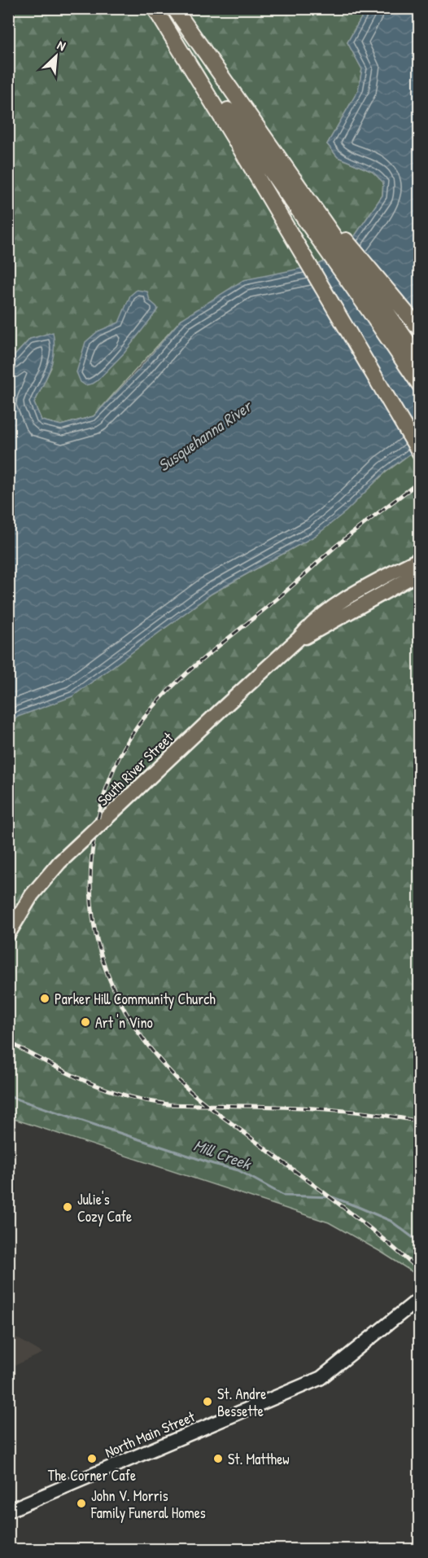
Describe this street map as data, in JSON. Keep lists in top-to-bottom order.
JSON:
{
  "streets": {
    "main road": ["South River Street", "North Main Street"]
  },
  "water": ["Susquehanna River", "Mill Creek"],
  "places": [
    "Parker Hill Community Church",
    "Art 'n Vino",
    "Julie's Cozy Cafe",
    "St. Andre Bessette",
    "The Corner Cafe",
    "St. Matthew",
    "John V. Morris Family Funeral Homes"
  ],
  "north": "top right"
}
